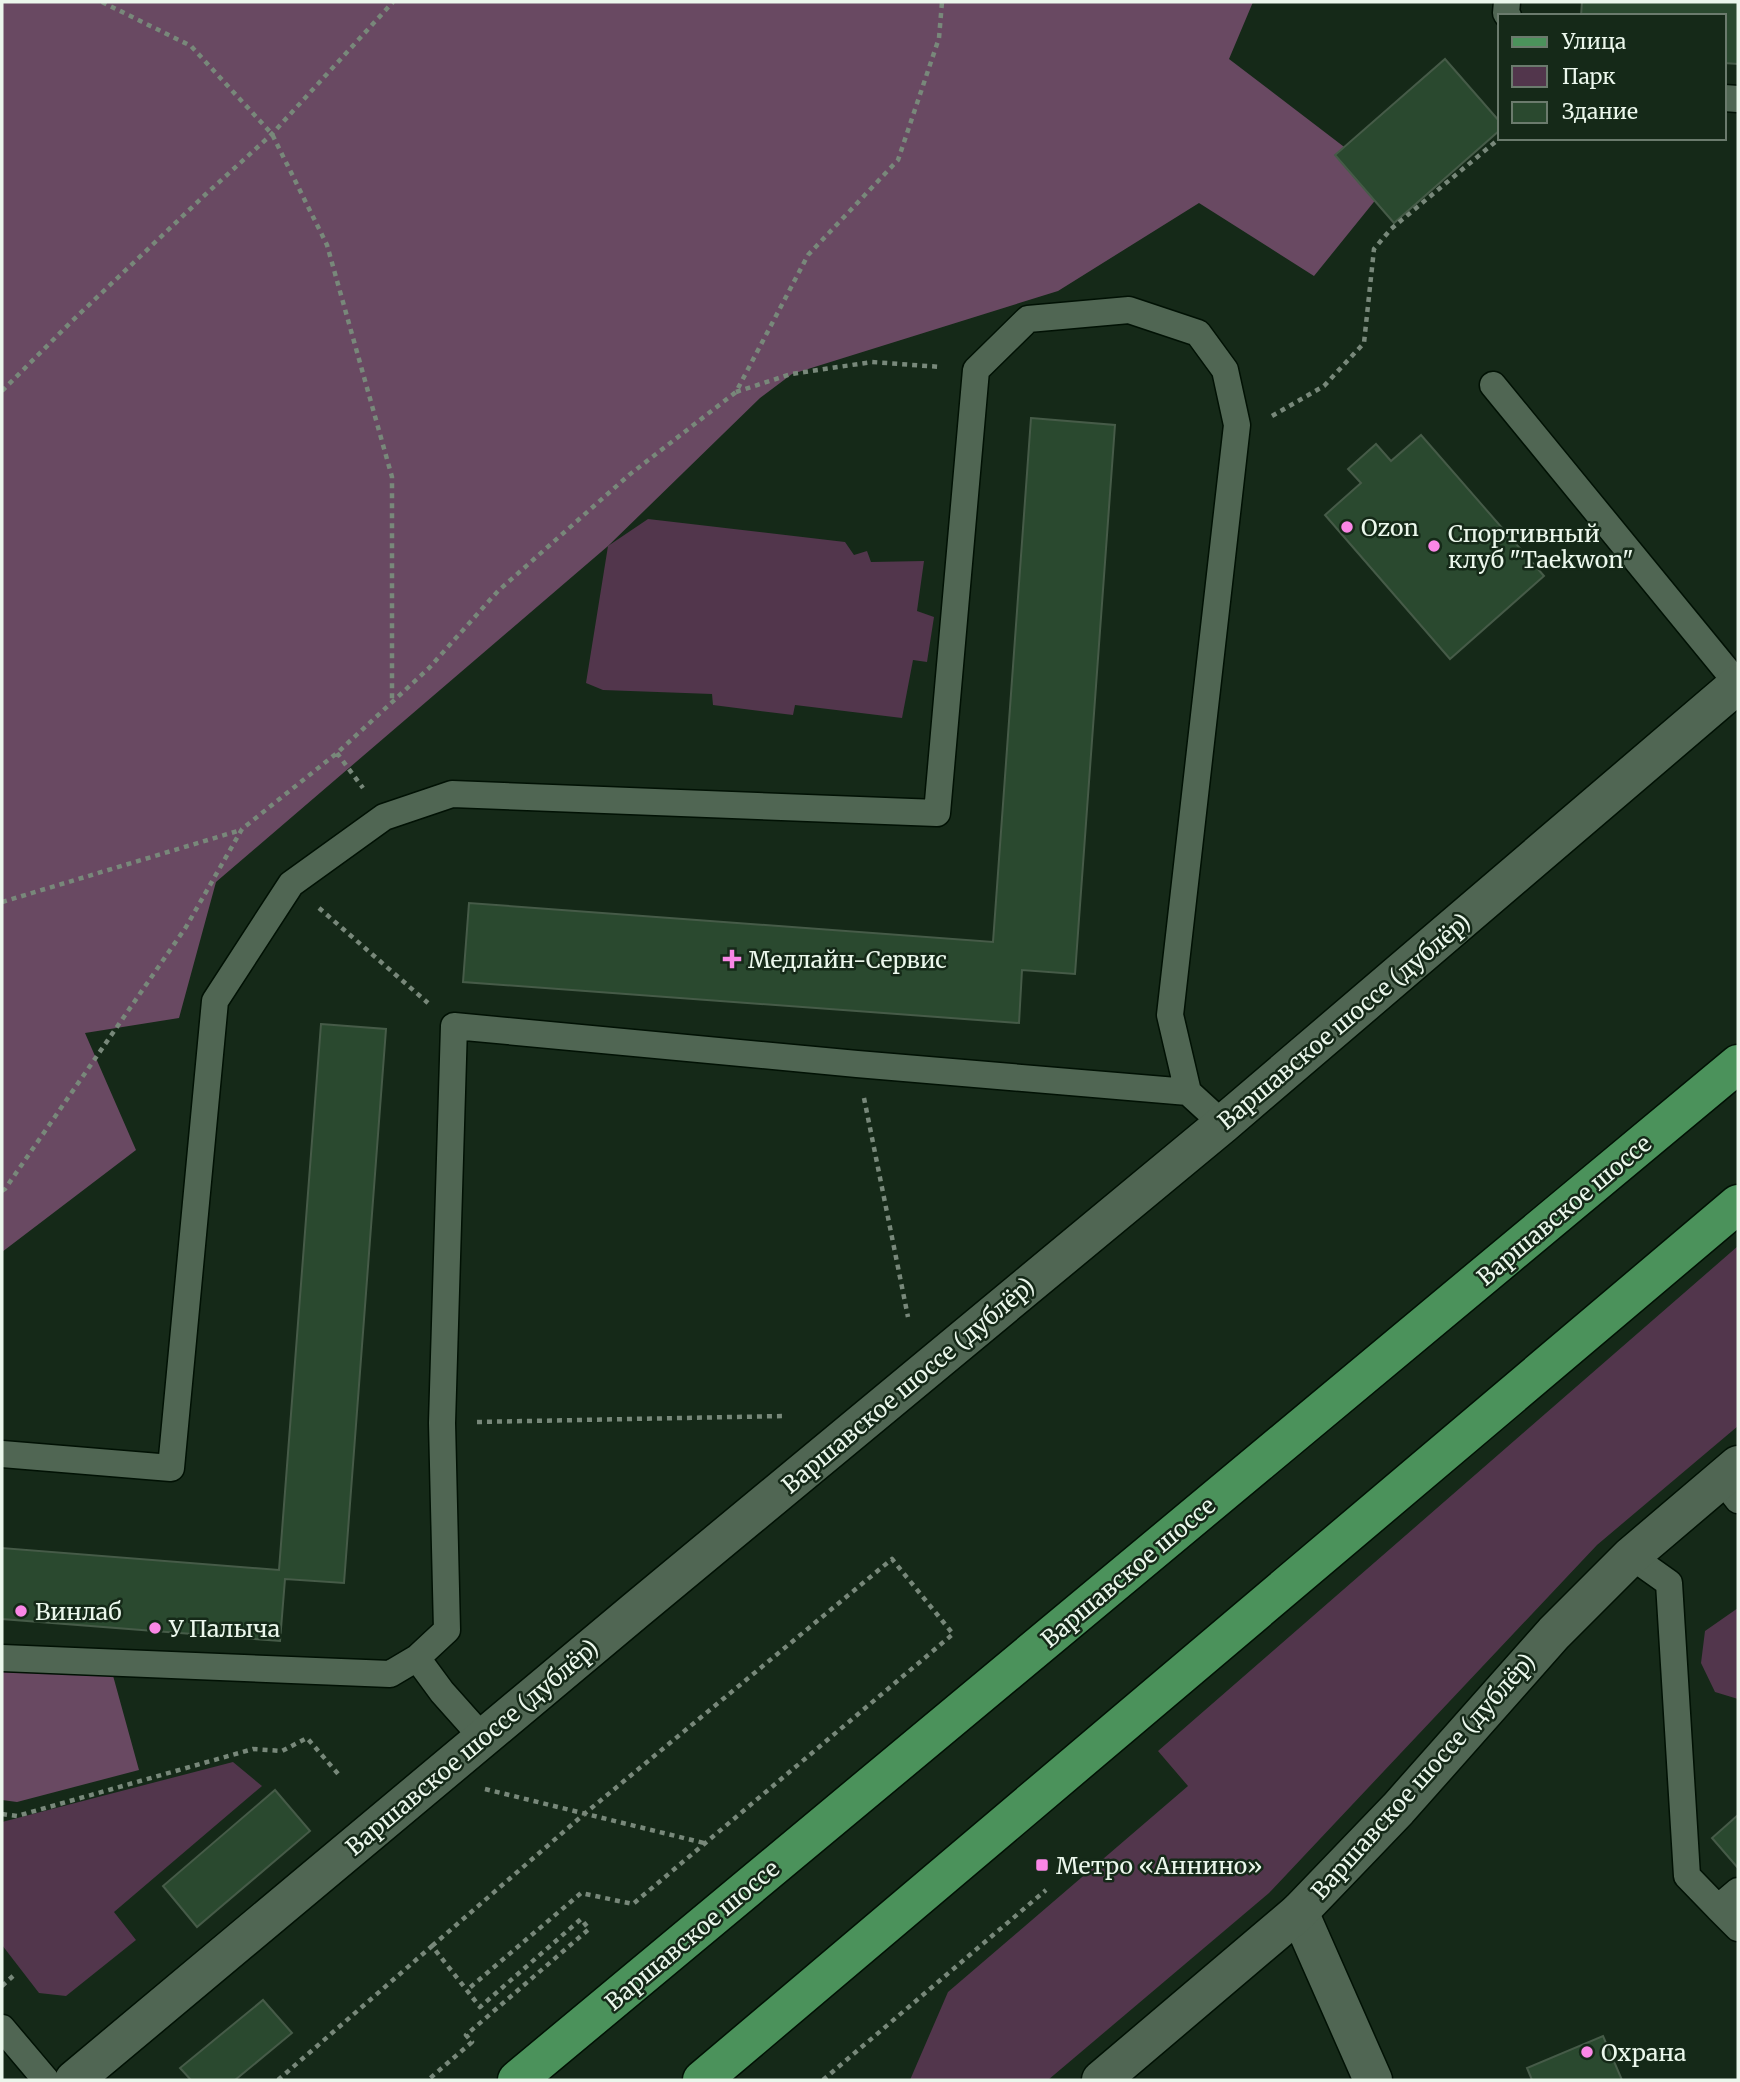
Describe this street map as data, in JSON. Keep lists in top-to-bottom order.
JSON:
{
  "streets": {
    "main road": ["Варшавское шоссе (дублёр)", "Варшавское шоссе"]
  },
  "places": {
    "other": [
      "Ozon",
      "Спортивный клуб \"Taekwon\"",
      "Винлаб",
      "У Палыча",
      "Охрана"
    ],
    "health": ["Медлайн-Сервис"],
    "transit": ["Метро «Аннино»"]
  },
  "legend": ["Улица", "Парк", "Здание"]
}
